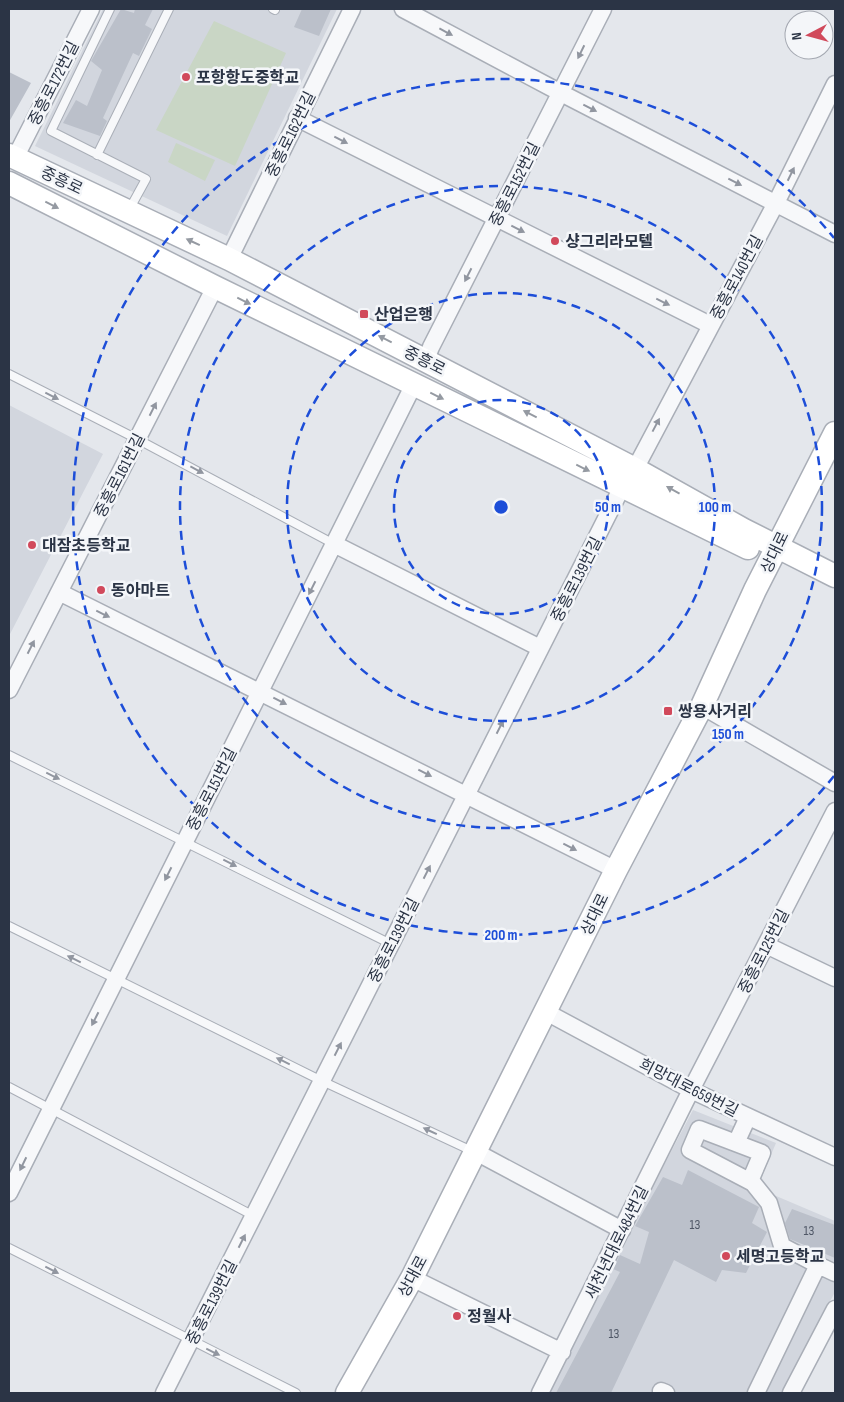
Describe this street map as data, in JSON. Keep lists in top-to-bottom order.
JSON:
{
  "streets": {
    "main road": ["중흥로", "상대로"],
    "street": [
      "중흥로172번길",
      "중흥로162번길",
      "중흥로152번길",
      "중흥로140번길",
      "중흥로161번길",
      "중흥로139번길",
      "중흥로151번길",
      "중흥로125번길",
      "희망대로659번길",
      "새천년대로484번길"
    ]
  },
  "crossings": [
    ["중흥로172번길", "중흥로"],
    ["중흥로162번길", "중흥로"],
    ["중흥로", "중흥로152번길"],
    ["중흥로", "중흥로140번길"],
    ["중흥로", "중흥로161번길"],
    ["중흥로", "상대로"],
    ["중흥로", "중흥로139번길"],
    ["중흥로", "중흥로151번길"],
    ["중흥로140번길", "중흥로139번길"],
    ["상대로", "희망대로659번길"],
    ["중흥로125번길", "희망대로659번길"],
    ["중흥로125번길", "새천년대로484번길"],
    ["희망대로659번길", "새천년대로484번길"]
  ],
  "one_way": [
    "중흥로152번길",
    "중흥로140번길",
    "중흥로161번길",
    "중흥로139번길",
    "중흥로151번길"
  ],
  "places": {
    "other": [
      "포항항도중학교",
      "샹그리라모텔",
      "대잠초등학교",
      "동아마트",
      "세명고등학교",
      "정월사"
    ],
    "transit": ["산업은행", "쌍용사거리"]
  },
  "house_numbers": ["13", "13", "13"],
  "north": "left",
  "rings": [
    "50 m",
    "100 m",
    "150 m",
    "200 m"
  ]
}
